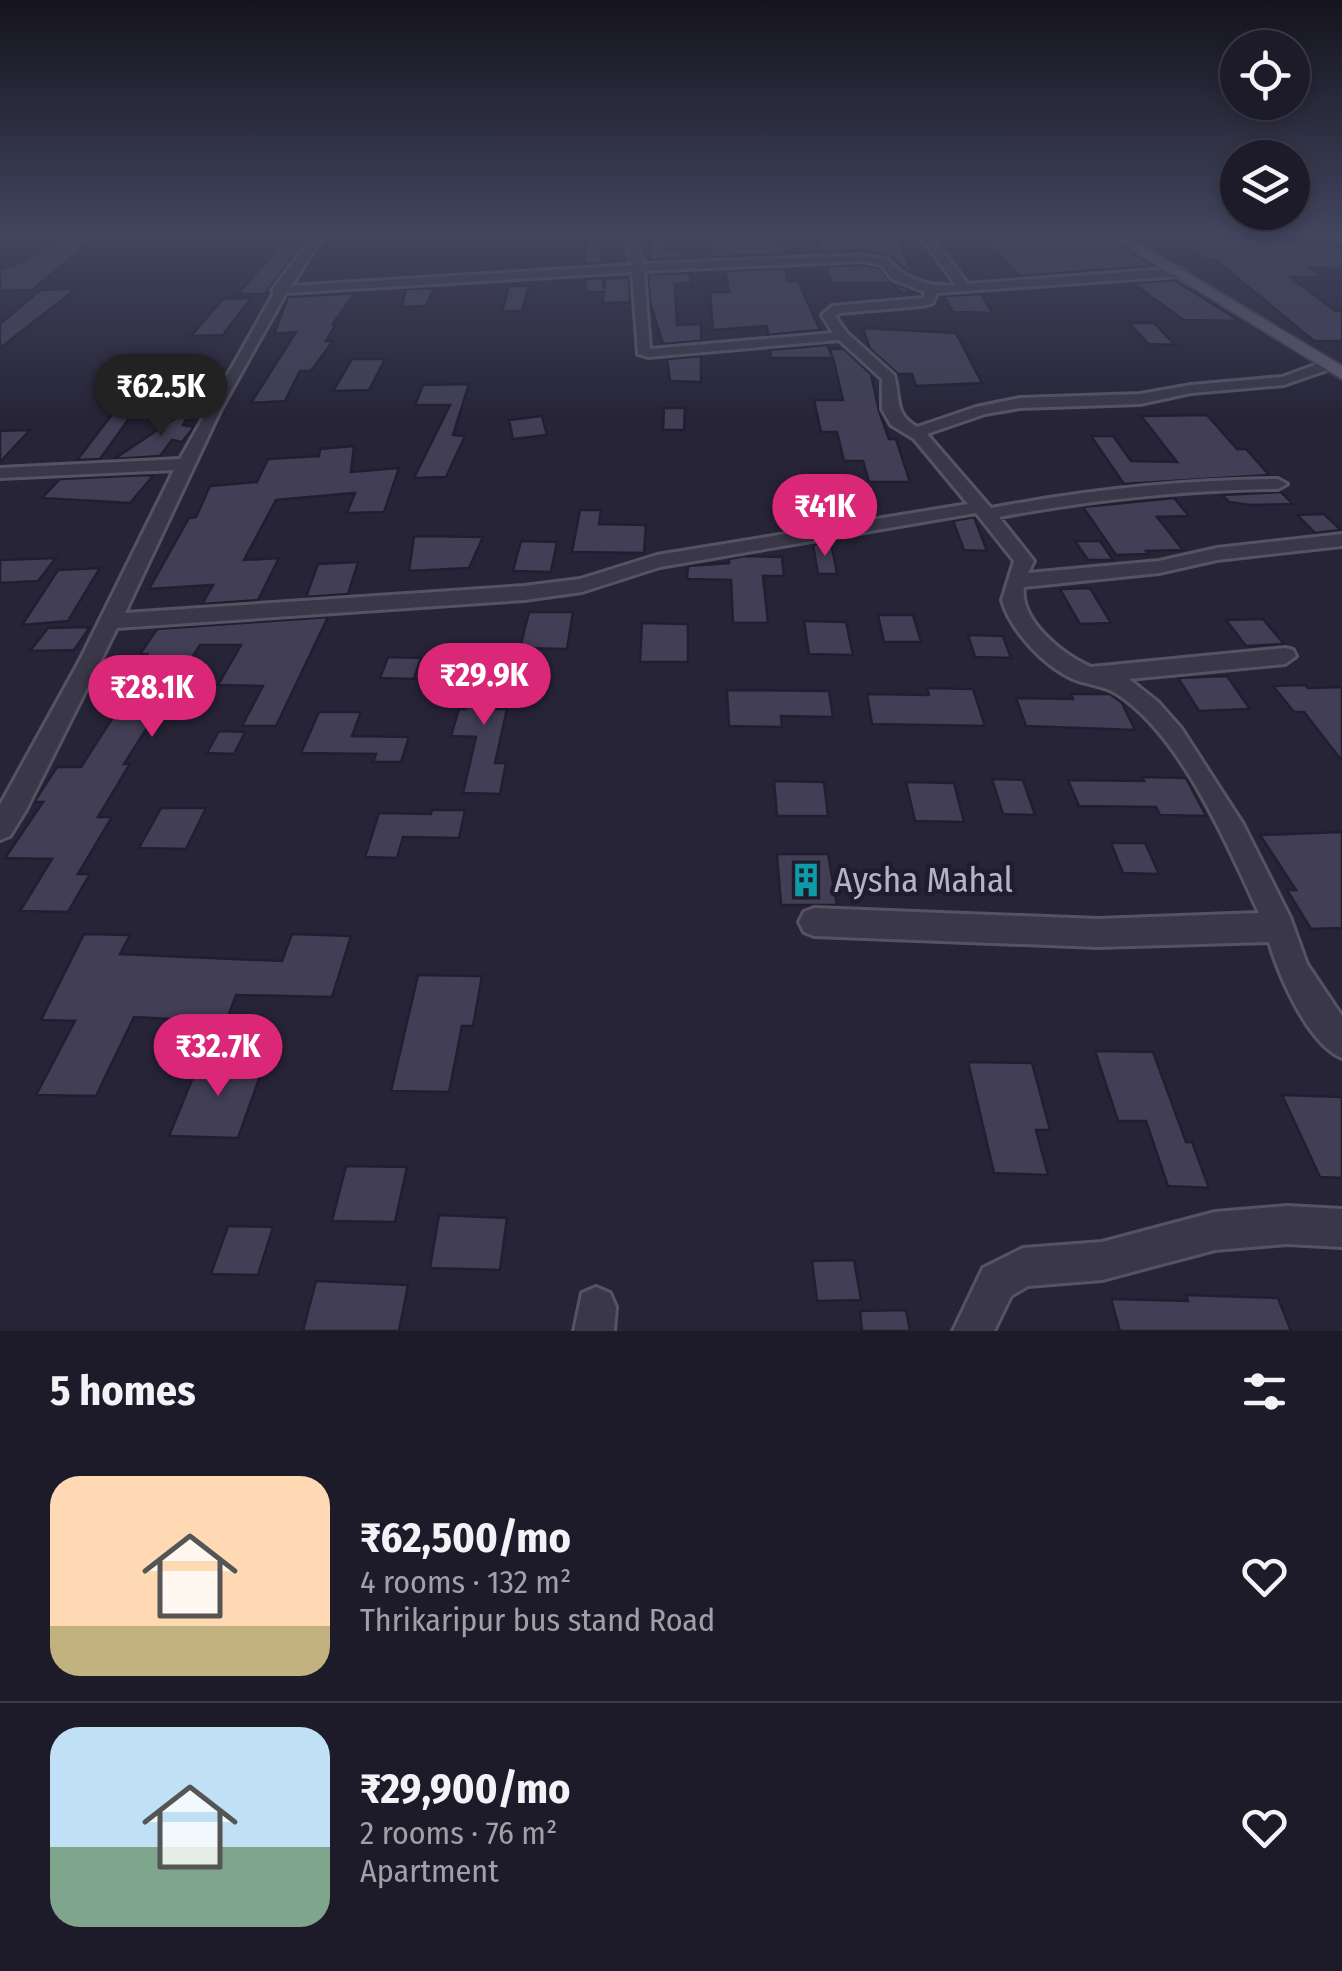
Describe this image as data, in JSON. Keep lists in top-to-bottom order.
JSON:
{
  "places": {
    "building": ["Aysha Mahal"]
  },
  "page": {
    "price": [
      "₹62.5K",
      "₹41K",
      "₹29.9K",
      "₹28.1K",
      "₹32.7K"
    ],
    "heading": "5 homes",
    "list": [
      {
        "name": "₹62,500/mo",
        "note": "4 rooms · 132 m² · Thrikaripur bus stand Road"
      },
      {
        "name": "₹29,900/mo",
        "note": "2 rooms · 76 m² · Apartment"
      }
    ]
  }
}
